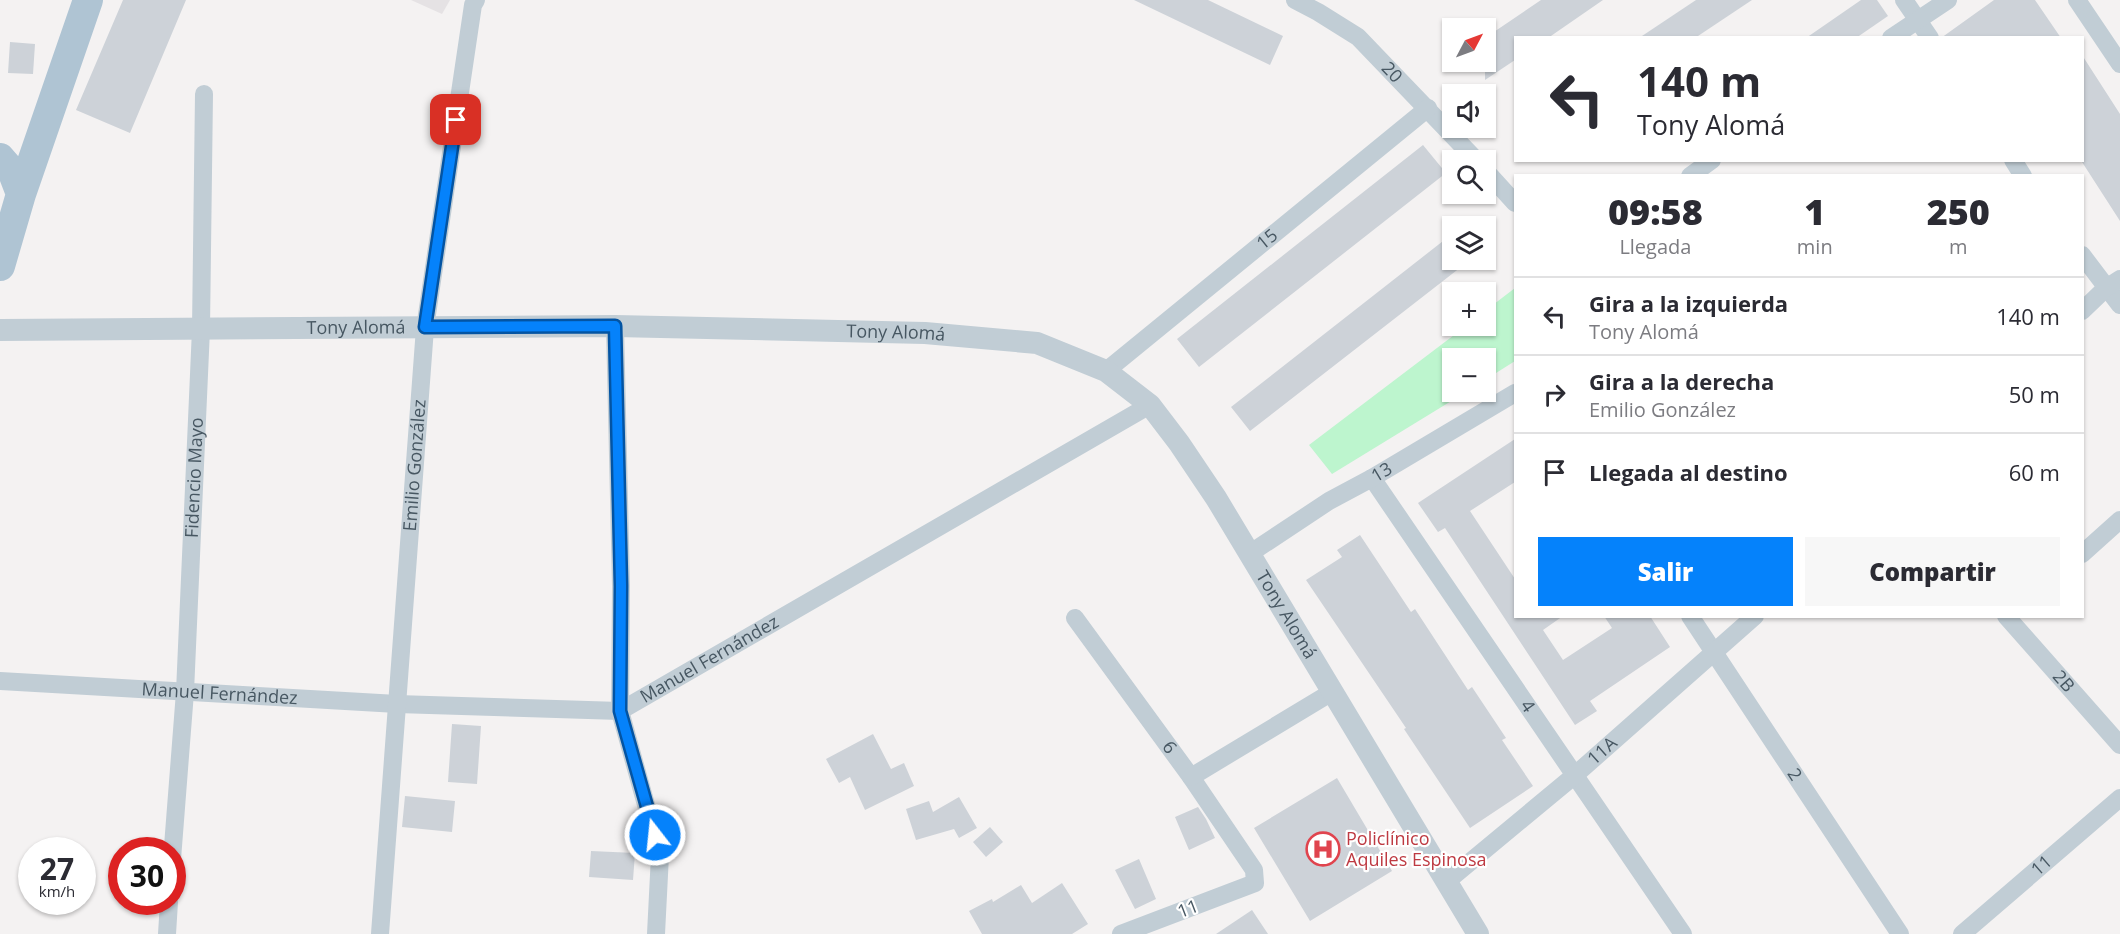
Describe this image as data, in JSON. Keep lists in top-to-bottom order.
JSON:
{
  "streets": {
    "street": [
      "20",
      "15",
      "Tony Alomá",
      "Emilio González",
      "13",
      "Fidencio Mayo",
      "Manuel Fernández",
      "2B",
      "4",
      "6",
      "11A",
      "2",
      "11"
    ]
  },
  "crossings": [
    ["20", "15"],
    ["15", "Tony Alomá"],
    ["Tony Alomá", "Emilio González"],
    ["Tony Alomá", "13"],
    ["Tony Alomá", "Fidencio Mayo"],
    ["Tony Alomá", "Manuel Fernández"],
    ["Tony Alomá", "11A"],
    ["Emilio González", "Manuel Fernández"],
    ["13", "4"],
    ["Fidencio Mayo", "Manuel Fernández"],
    ["4", "11A"],
    ["6", "11"],
    ["11A", "2"]
  ],
  "places": {
    "hospital": ["Policlínico Aquiles Espinosa"]
  },
  "north": "top right",
  "page": {
    "map_buttons": ["+", "−"],
    "turn": ["140 m", "Tony Alomá"],
    "eta": [
      "09:58",
      "Llegada",
      "1",
      "min",
      "250",
      "m"
    ],
    "list": [
      {
        "name": "Gira a la izquierda",
        "note": "Tony Alomá",
        "value": "140 m"
      },
      {
        "name": "Gira a la derecha",
        "note": "Emilio González",
        "value": "50 m"
      },
      {
        "name": "Llegada al destino",
        "value": "60 m"
      }
    ],
    "buttons": ["Salir", "Compartir"],
    "speed": "27 km/h",
    "limit": "30"
  }
}
